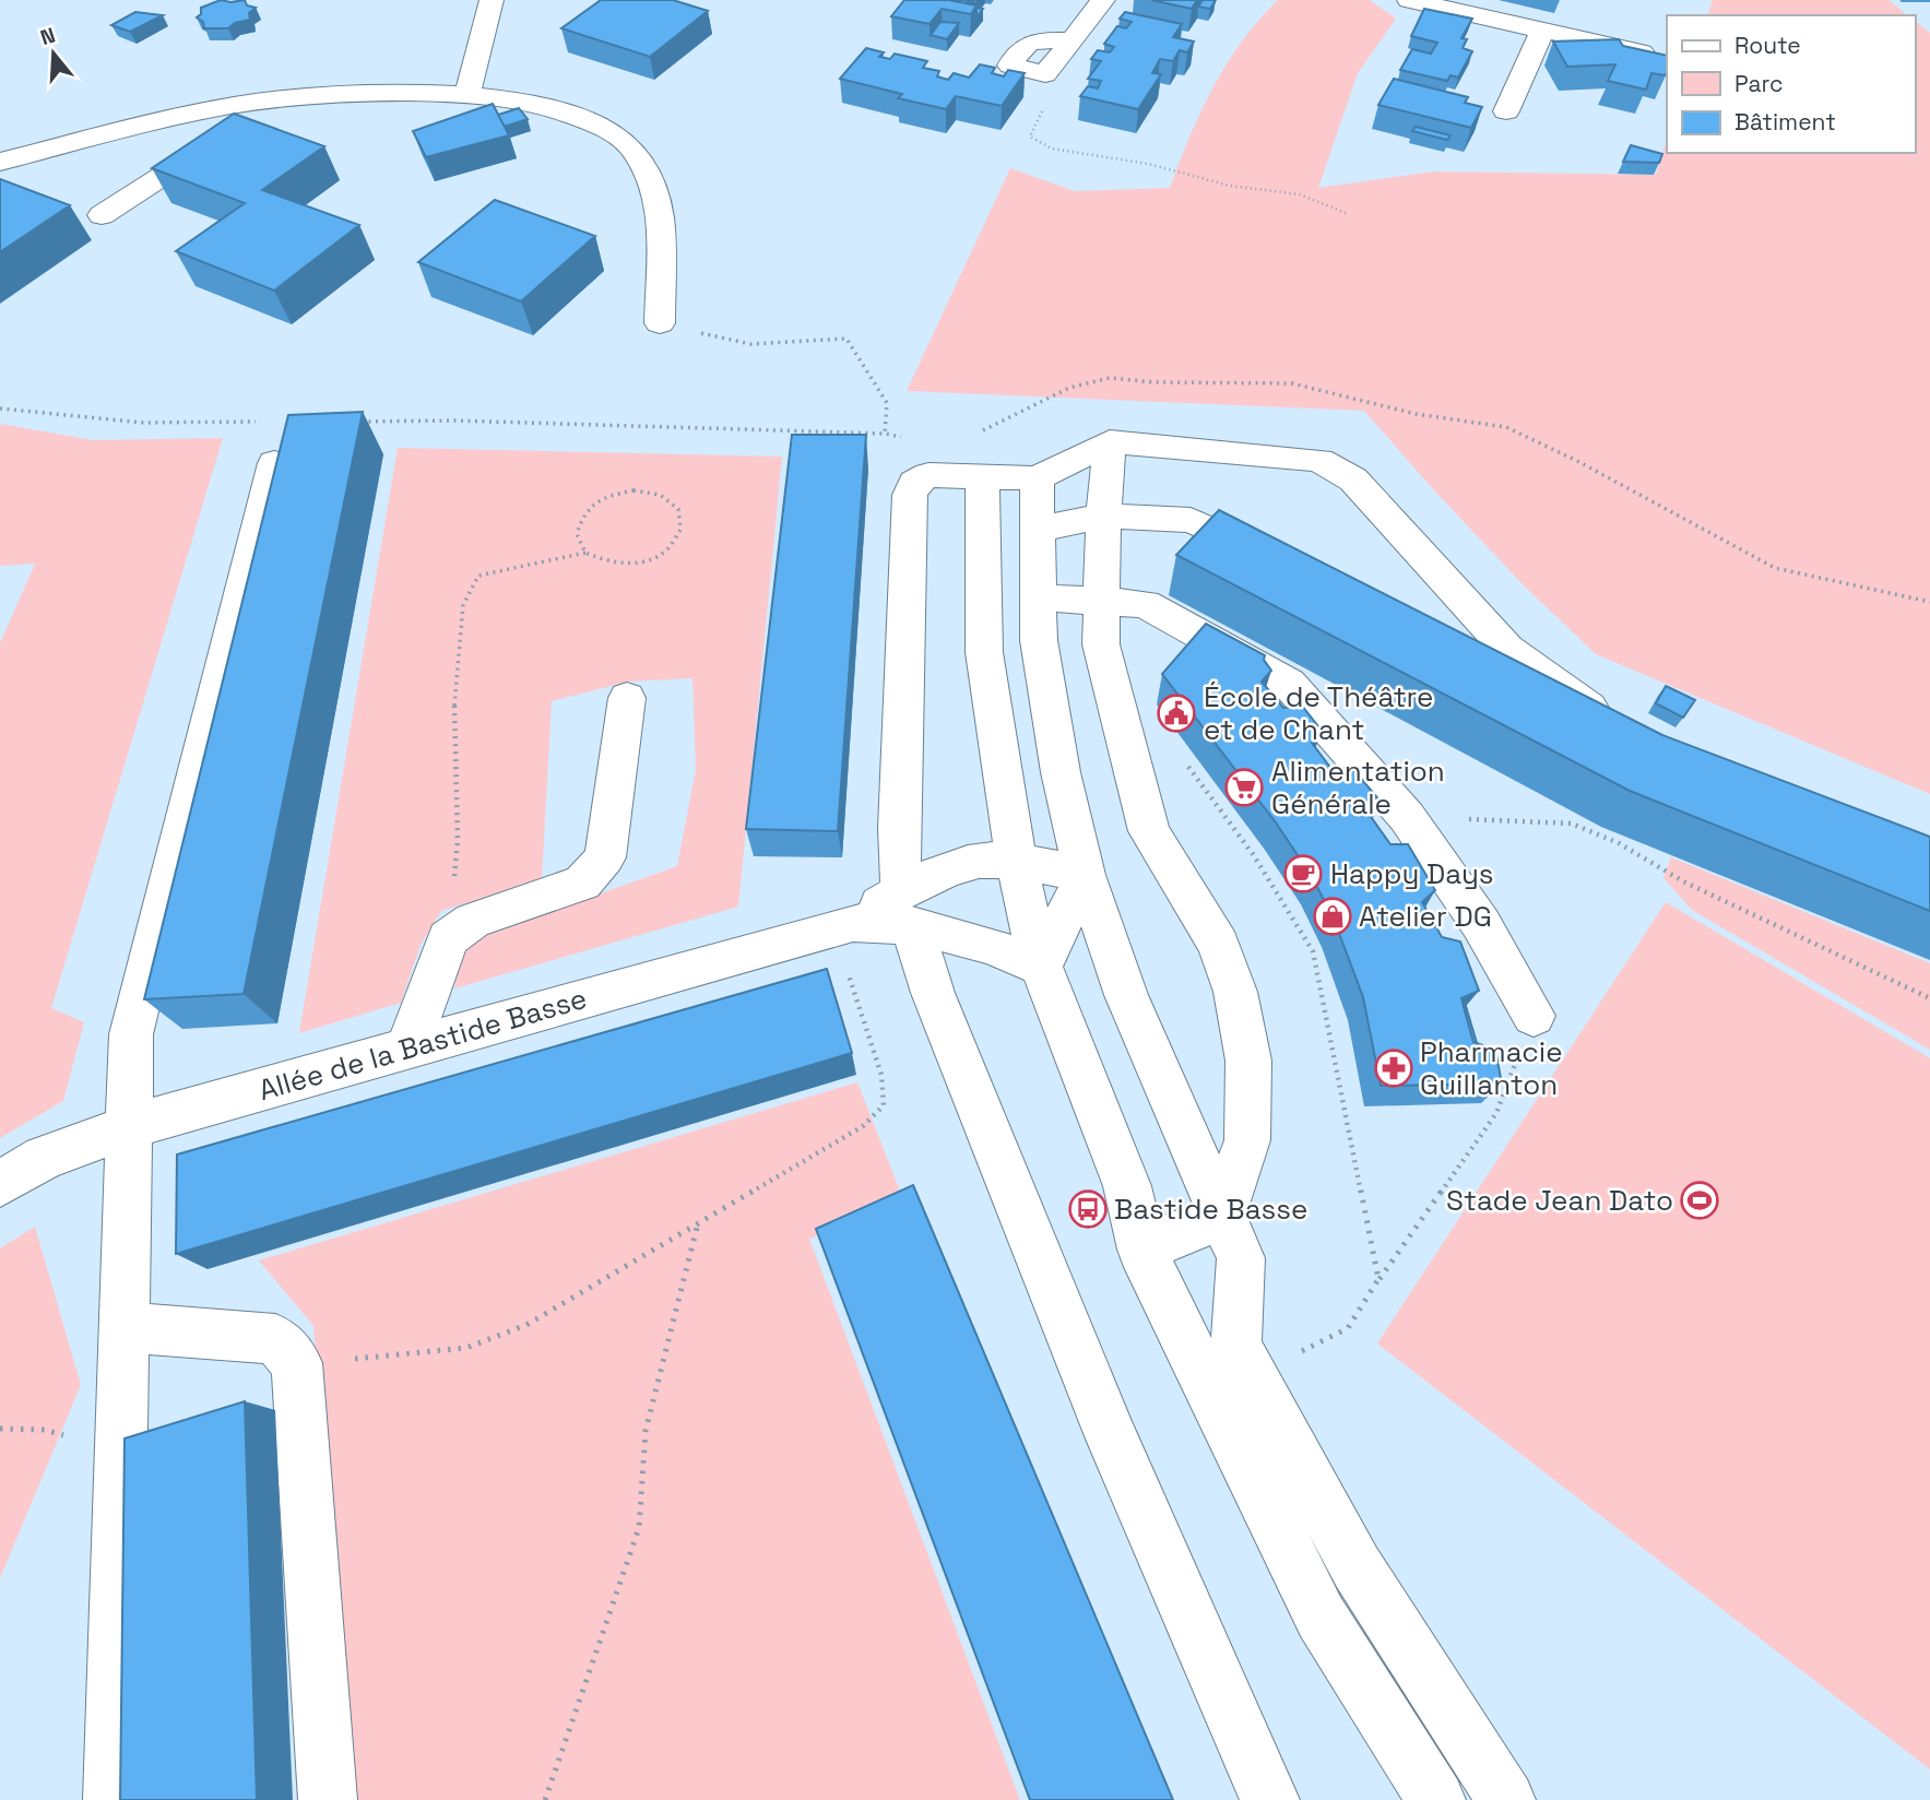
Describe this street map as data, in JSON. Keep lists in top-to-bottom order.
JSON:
{
  "streets": {
    "street": ["Allée de la Bastide Basse"]
  },
  "places": {
    "public building": ["École de Théâtre et de Chant"],
    "supermarket": ["Alimentation Générale"],
    "cafe": ["Happy Days"],
    "shop": ["Atelier DG"],
    "pharmacy": ["Pharmacie Guillanton"],
    "sports": ["Stade Jean Dato"],
    "bus stop": ["Bastide Basse"]
  },
  "legend": ["Route", "Parc", "Bâtiment"],
  "north": "top"
}
